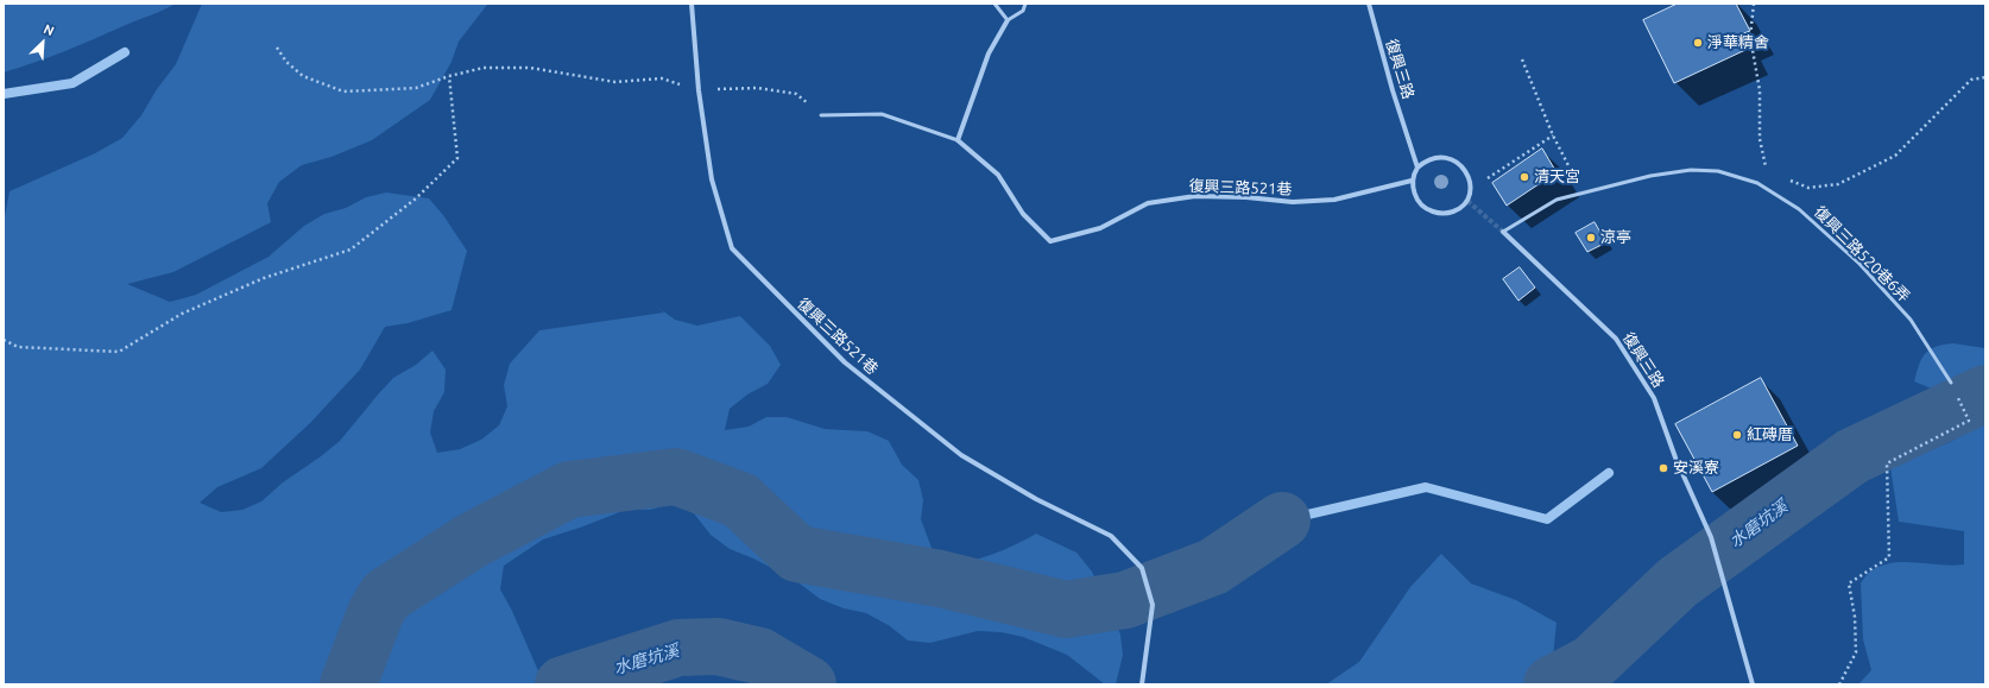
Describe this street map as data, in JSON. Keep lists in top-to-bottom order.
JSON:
{
  "streets": {
    "street": ["復興三路", "復興三路521巷"],
    "lane": ["復興三路520巷6弄"]
  },
  "crossings": [
    ["復興三路", "復興三路521巷"],
    ["復興三路", "復興三路520巷6弄"]
  ],
  "water": ["水磨坑溪"],
  "places": [
    "淨華精舍",
    "清天宮",
    "涼亭",
    "紅磚厝",
    "安溪寮"
  ],
  "north": "top right"
}
